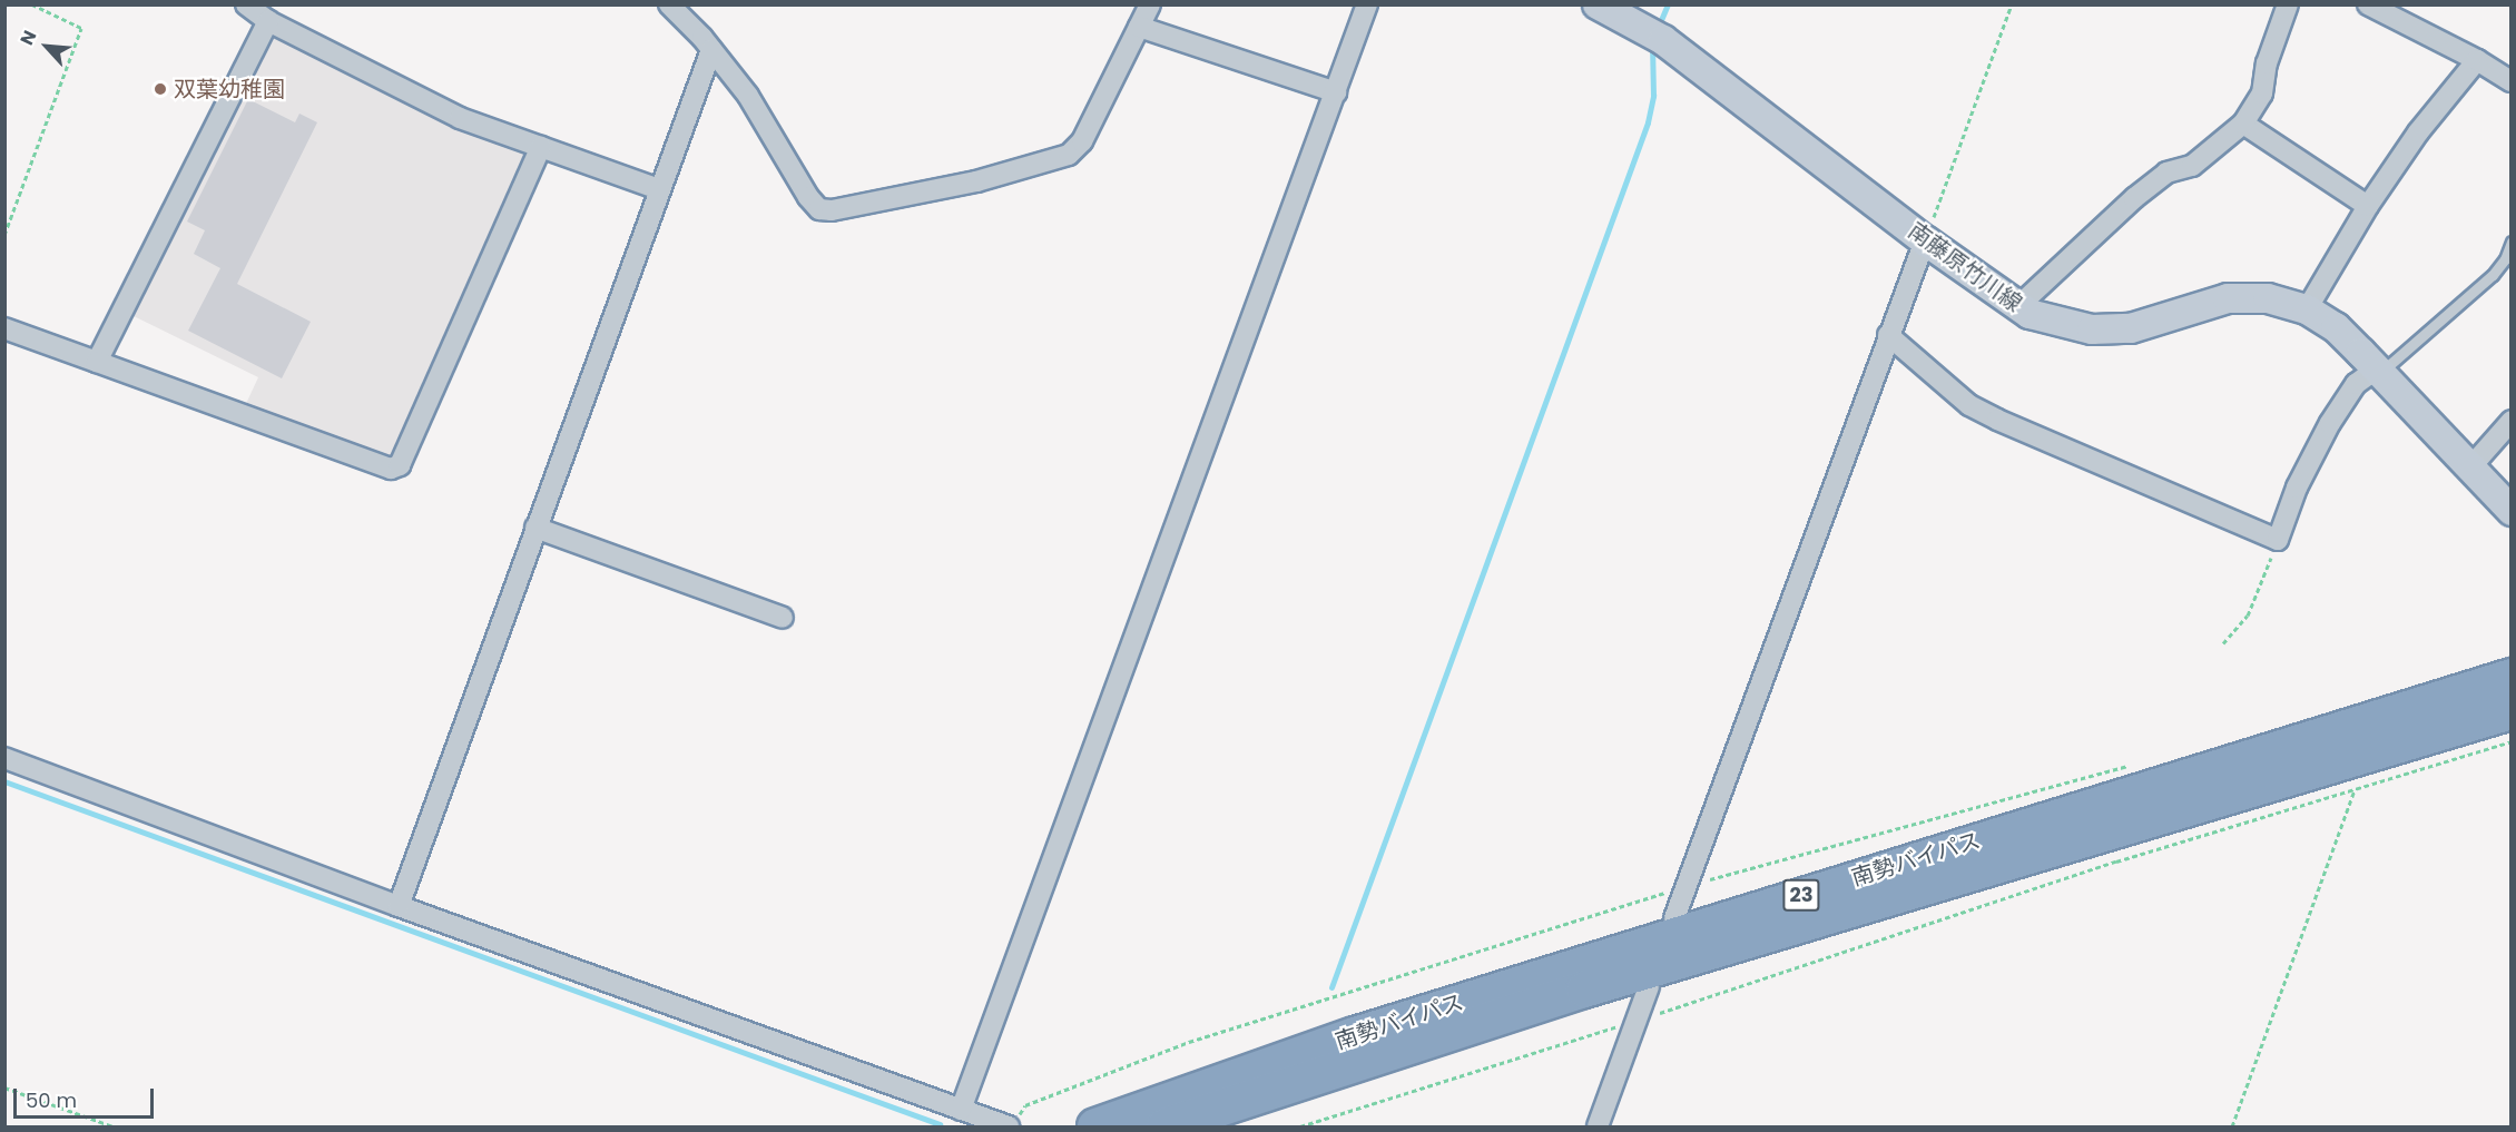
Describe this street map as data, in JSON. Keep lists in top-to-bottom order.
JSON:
{
  "streets": {
    "highway": ["南勢バイパス", "23"],
    "main road": ["南藤原竹川線"]
  },
  "places": ["双葉幼稚園"],
  "scale_bar": "50 m",
  "north": "top left"
}
